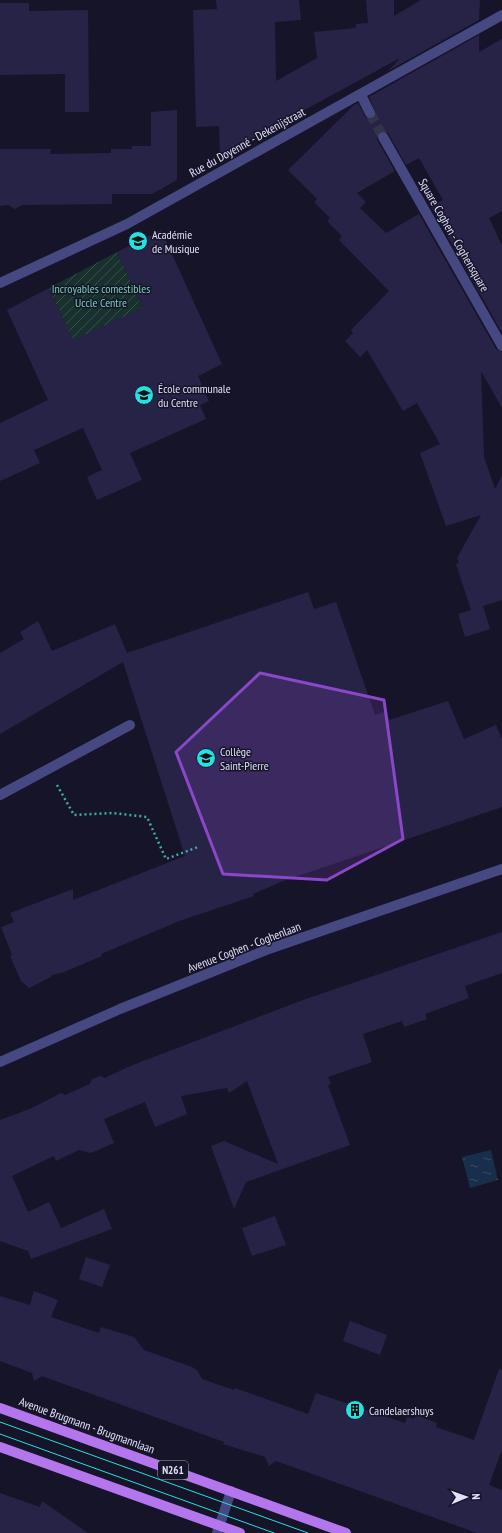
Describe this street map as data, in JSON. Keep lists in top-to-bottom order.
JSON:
{
  "streets": {
    "main road": ["Avenue Brugmann - Brugmannlaan", "N261"],
    "street": ["Rue du Doyenné - Dekenijstraat", "Square Coghen - Coghensquare", "Avenue Coghen - Coghenlaan"]
  },
  "parks": ["Incroyables comestibles Uccle Centre"],
  "places": {
    "school or university": ["Académie de Musique", "École communale du Centre", "Collège Saint-Pierre"],
    "building": ["Candelaershuys"]
  },
  "north": "right"
}
